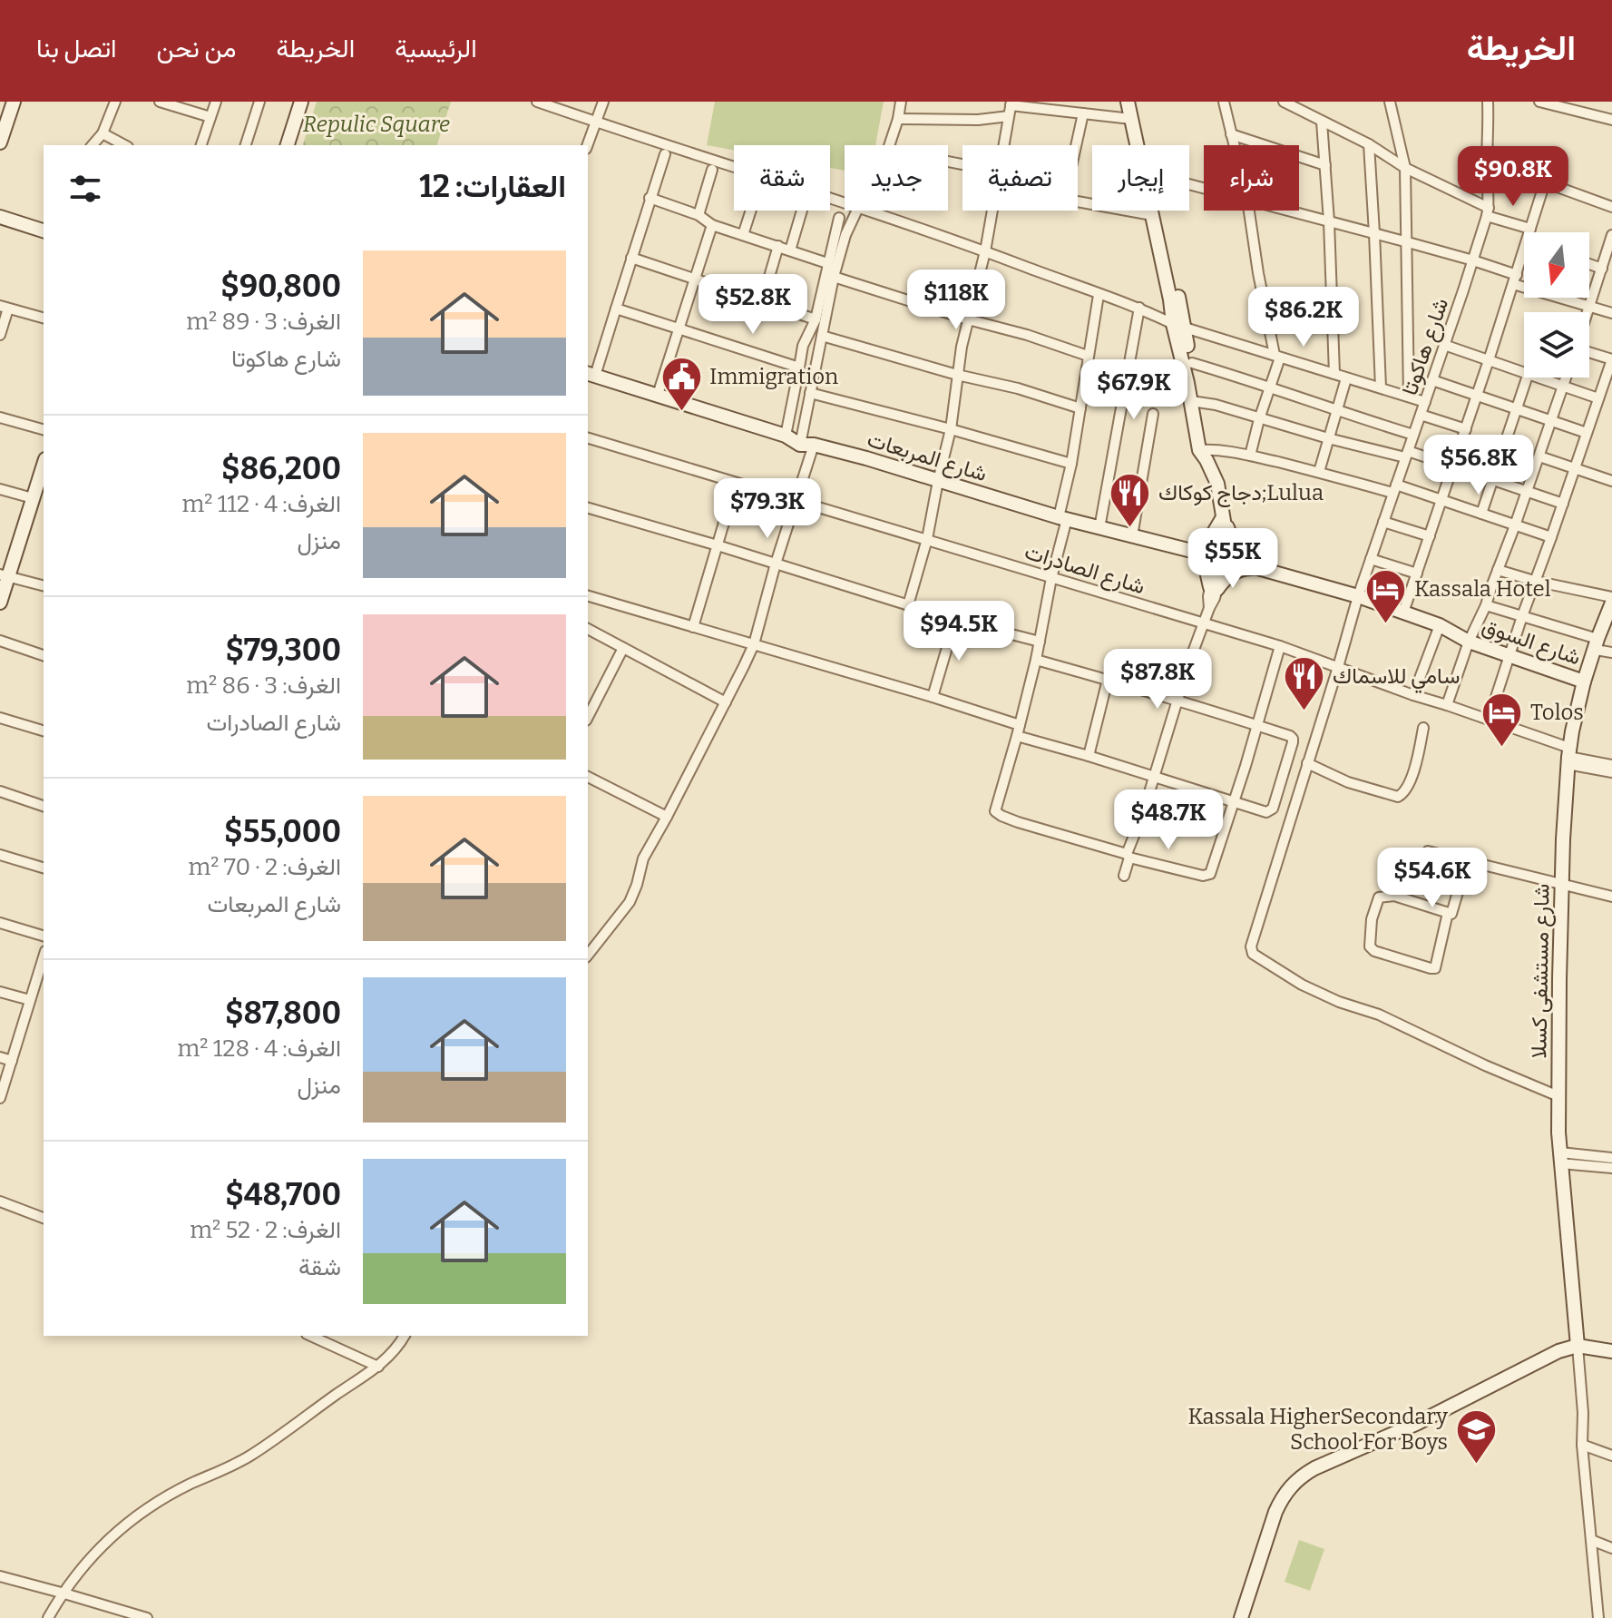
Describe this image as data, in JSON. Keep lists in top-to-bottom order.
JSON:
{
  "streets": {
    "street": [
      "شارع هاكوتا",
      "شارع المربعات",
      "شارع الصادرات",
      "شارع السوق",
      "شارع مستشفى كسلا"
    ]
  },
  "crossings": [
    ["شارع هاكوتا", "شارع الصادرات"],
    ["شارع هاكوتا", "شارع السوق"],
    ["شارع هاكوتا", "شارع مستشفى كسلا"],
    ["شارع المربعات", "شارع السوق"],
    ["شارع الصادرات", "شارع مستشفى كسلا"],
    ["شارع السوق", "شارع مستشفى كسلا"]
  ],
  "parks": ["Repulic Square"],
  "places": {
    "public building": ["Immigration"],
    "restaurant": ["دجاج كوكاك;Lulua", "سامي للاسماك"],
    "hotel": ["Kassala Hotel", "Tolos"],
    "school or university": ["Kassala HigherSecondary School For Boys"]
  },
  "north": "bottom",
  "page": {
    "header": "الخريطة",
    "nav": [
      "الرئيسية",
      "الخريطة",
      "من نحن",
      "اتصل بنا"
    ],
    "chip": [
      "شراء",
      "إيجار",
      "تصفية",
      "جديد",
      "شقة"
    ],
    "heading": "العقارات: 12",
    "price": [
      "$90.8K",
      "$118K",
      "$52.8K",
      "$86.2K",
      "$67.9K",
      "$56.8K",
      "$79.3K",
      "$55K",
      "$94.5K",
      "$87.8K",
      "$48.7K",
      "$54.6K"
    ],
    "list": [
      {
        "name": "$90,800",
        "note": "الغرف: 3 · 89 m² · شارع هاكوتا"
      },
      {
        "name": "$86,200",
        "note": "الغرف: 4 · 112 m² · منزل"
      },
      {
        "name": "$79,300",
        "note": "الغرف: 3 · 86 m² · شارع الصادرات"
      },
      {
        "name": "$55,000",
        "note": "الغرف: 2 · 70 m² · شارع المربعات"
      },
      {
        "name": "$87,800",
        "note": "الغرف: 4 · 128 m² · منزل"
      },
      {
        "name": "$48,700",
        "note": "الغرف: 2 · 52 m² · شقة"
      }
    ]
  }
}
